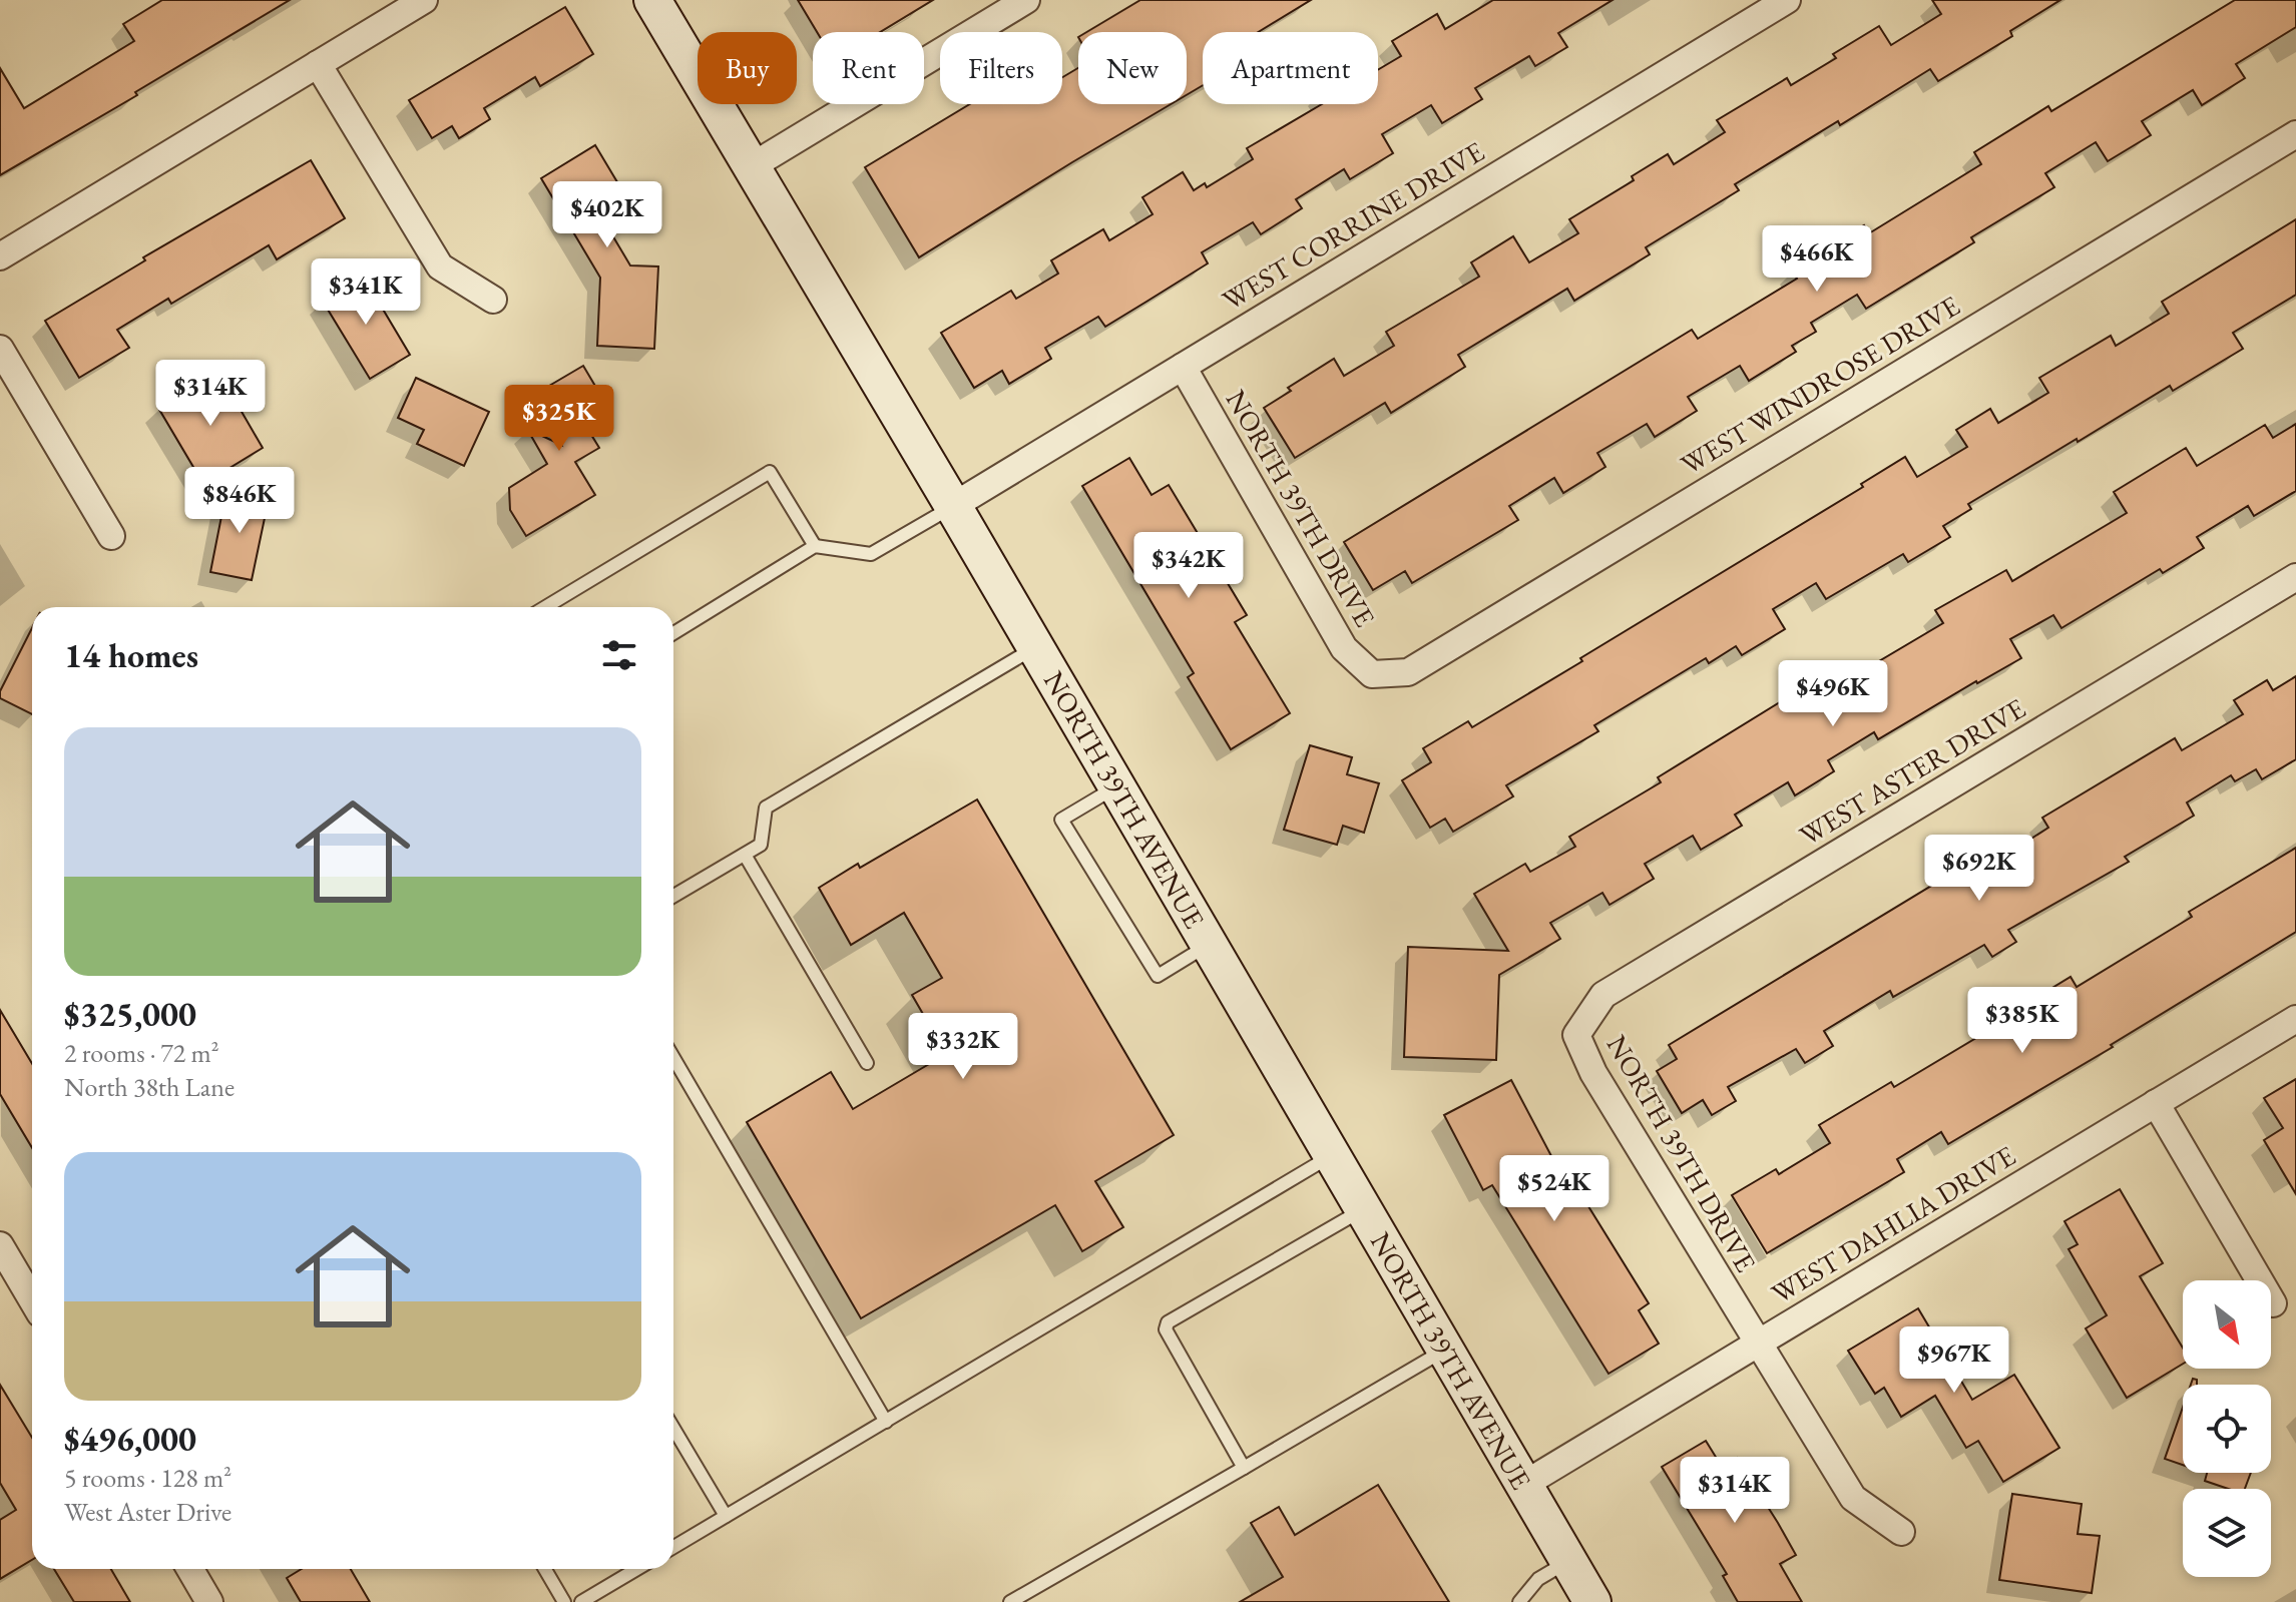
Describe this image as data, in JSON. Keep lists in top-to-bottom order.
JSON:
{
  "streets": {
    "street": [
      "WEST CORRINE DRIVE",
      "WEST WINDROSE DRIVE",
      "NORTH 39TH DRIVE",
      "WEST ASTER DRIVE",
      "NORTH 39TH AVENUE",
      "WEST DAHLIA DRIVE"
    ]
  },
  "crossings": [
    ["WEST CORRINE DRIVE", "NORTH 39TH DRIVE"],
    ["WEST CORRINE DRIVE", "NORTH 39TH AVENUE"],
    ["WEST WINDROSE DRIVE", "NORTH 39TH DRIVE"],
    ["NORTH 39TH DRIVE", "WEST ASTER DRIVE"],
    ["NORTH 39TH DRIVE", "WEST DAHLIA DRIVE"],
    ["NORTH 39TH AVENUE", "WEST DAHLIA DRIVE"]
  ],
  "north": "bottom right",
  "page": {
    "chip": [
      "Buy",
      "Rent",
      "Filters",
      "New",
      "Apartment"
    ],
    "price": [
      "$402K",
      "$466K",
      "$341K",
      "$314K",
      "$325K",
      "$846K",
      "$342K",
      "$496K",
      "$692K",
      "$385K",
      "$332K",
      "$524K",
      "$967K",
      "$314K"
    ],
    "heading": "14 homes",
    "list": [
      {
        "name": "$325,000",
        "note": "2 rooms · 72 m² · North 38th Lane"
      },
      {
        "name": "$496,000",
        "note": "5 rooms · 128 m² · West Aster Drive"
      }
    ]
  }
}
